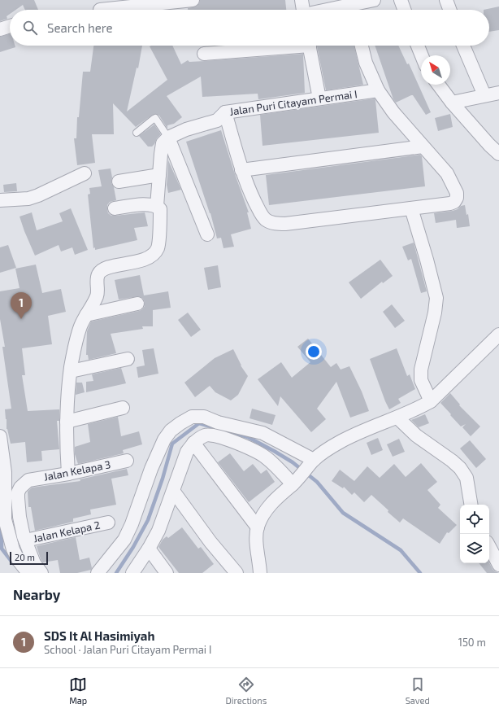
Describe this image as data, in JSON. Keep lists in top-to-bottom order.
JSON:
{
  "streets": {
    "street": ["Jalan Puri Citayam Permai I", "Jalan Kelapa 3", "Jalan Kelapa 2"]
  },
  "crossings": [
    ["Jalan Kelapa 3", "Jalan Kelapa 2"]
  ],
  "scale_bar": "20 m",
  "north": "top left",
  "page": {
    "search": "Search here",
    "pins": "1",
    "scale": "20 m",
    "heading": "Nearby",
    "list": [
      {
        "mark": "1",
        "name": "SDS It Al Hasimiyah",
        "note": "School · Jalan Puri Citayam Permai I",
        "value": "150 m"
      }
    ],
    "nav": ["Map", "Directions", "Saved"]
  }
}
